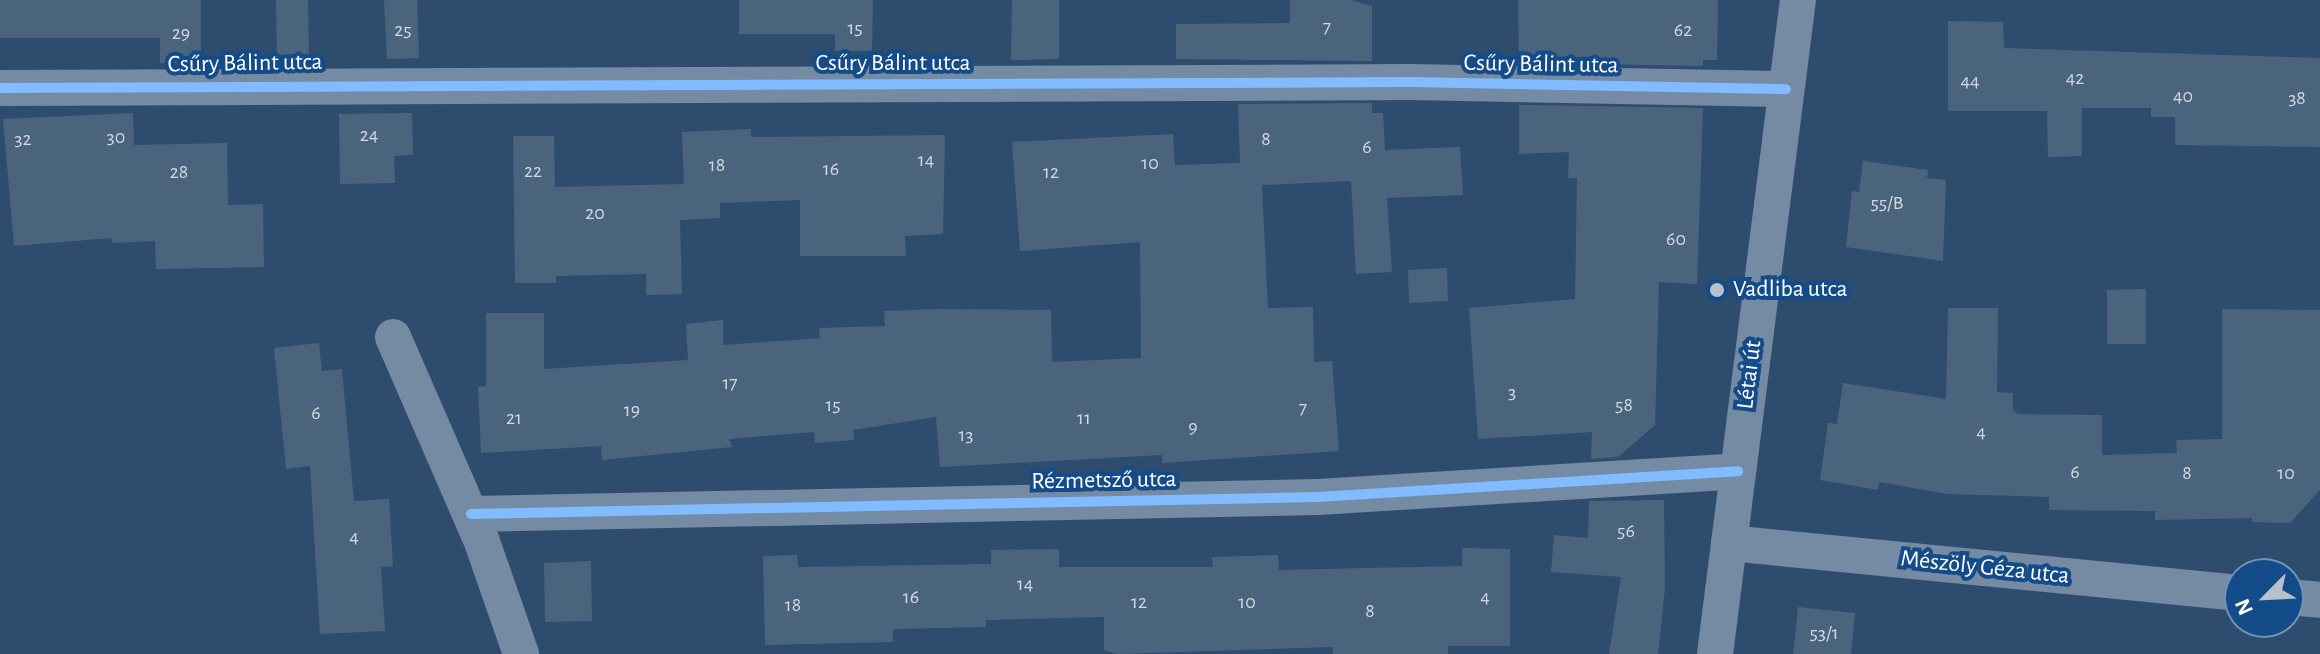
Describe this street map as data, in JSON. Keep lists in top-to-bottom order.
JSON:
{
  "streets": {
    "street": [
      "Csűry Bálint utca",
      "Létai út",
      "Rézmetsző utca",
      "Mészöly Géza utca"
    ]
  },
  "crossings": [
    ["Csűry Bálint utca", "Létai út"],
    ["Létai út", "Rézmetsző utca"],
    ["Létai út", "Mészöly Géza utca"]
  ],
  "places": ["Vadliba utca"],
  "house_numbers": [
    "7",
    "15",
    "25",
    "62",
    "29",
    "42",
    "44",
    "40",
    "38",
    "24",
    "30",
    "32",
    "8",
    "6",
    "14",
    "10",
    "18",
    "16",
    "22",
    "28",
    "12",
    "55/B",
    "20",
    "60",
    "17",
    "3",
    "15",
    "58",
    "7",
    "19",
    "6",
    "21",
    "11",
    "9",
    "4",
    "13",
    "6",
    "8",
    "10",
    "56",
    "4",
    "14",
    "16",
    "4",
    "12",
    "10",
    "18",
    "8",
    "53/1"
  ],
  "north": "bottom left"
}
